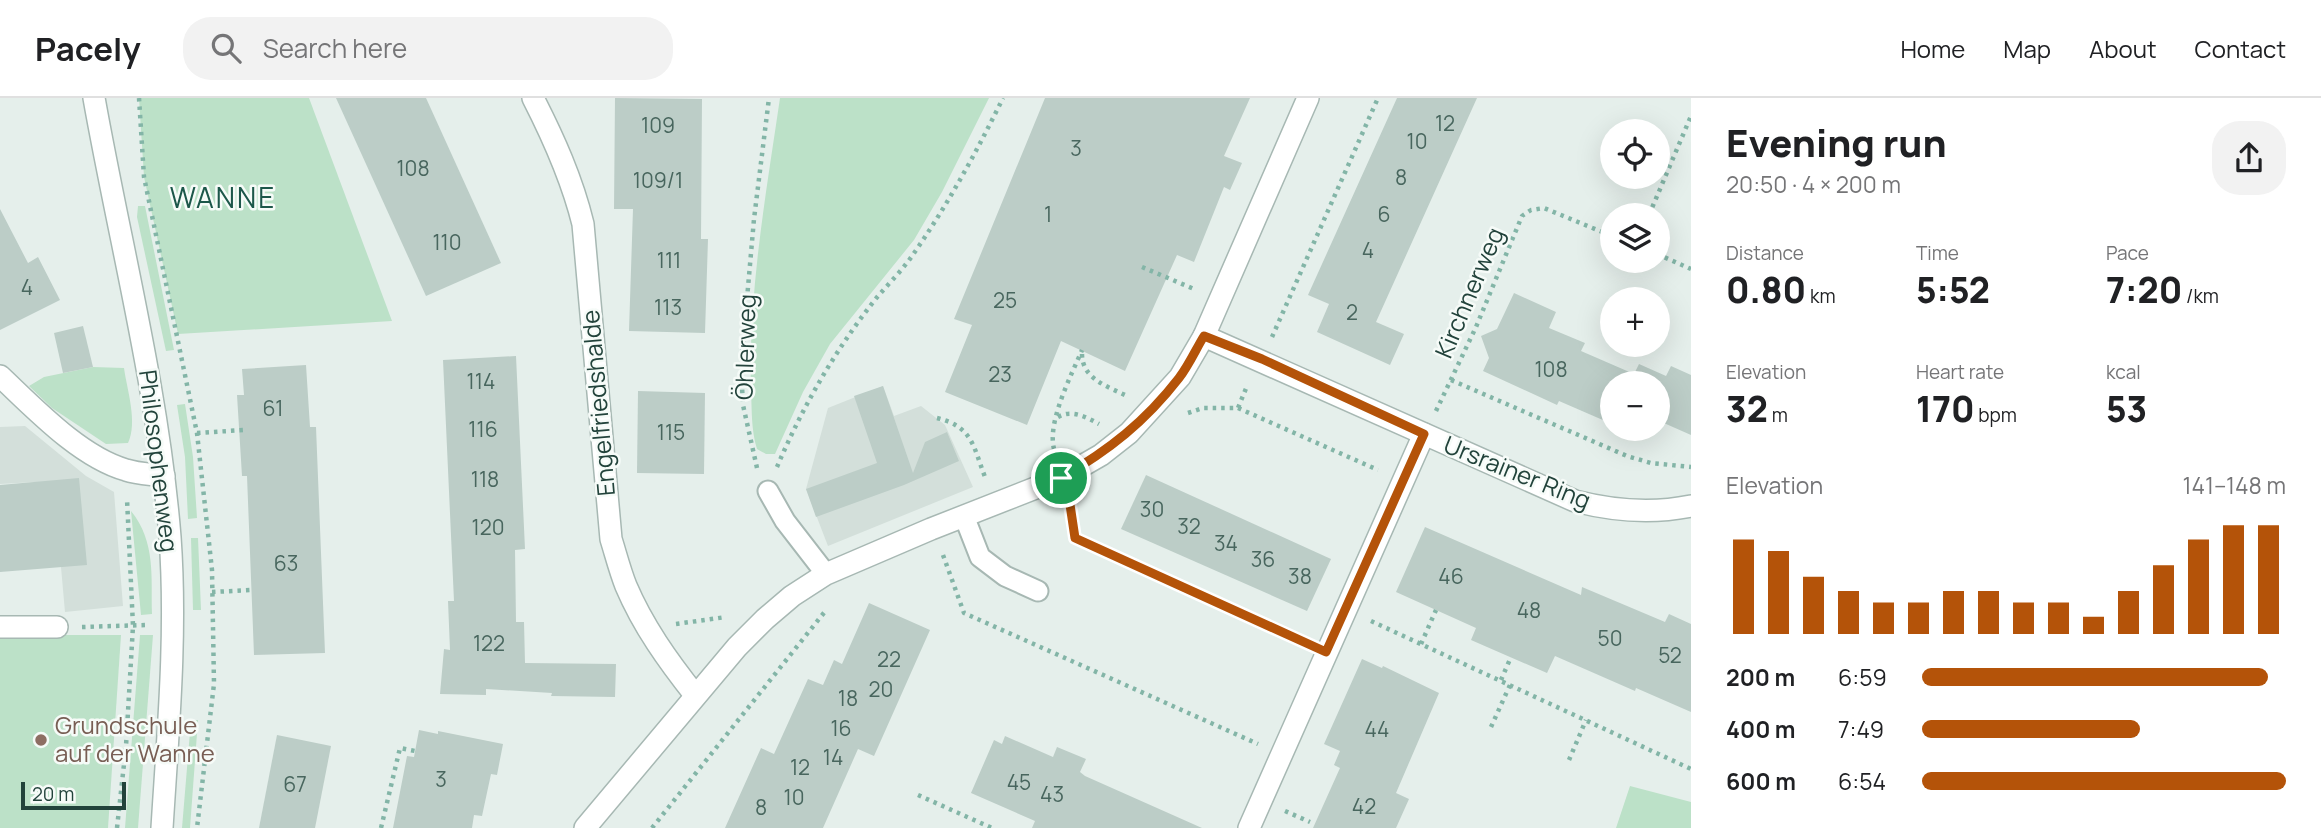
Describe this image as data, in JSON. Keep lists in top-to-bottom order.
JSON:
{
  "streets": {
    "street": ["Engelfriedshalde", "Philosophenweg", "Ursrainer Ring"],
    "path": ["Kirchnerweg", "Öhlerweg"]
  },
  "crossings": [
    ["Kirchnerweg", "Ursrainer Ring"]
  ],
  "districts": ["WANNE"],
  "places": ["Grundschule auf der Wanne"],
  "house_numbers": [
    "12",
    "109",
    "10",
    "3",
    "108",
    "8",
    "109/1",
    "1",
    "6",
    "110",
    "4",
    "111",
    "4",
    "25",
    "113",
    "2",
    "108",
    "23",
    "114",
    "61",
    "116",
    "115",
    "118",
    "30",
    "32",
    "120",
    "34",
    "36",
    "63",
    "38",
    "46",
    "48",
    "50",
    "122",
    "52",
    "22",
    "20",
    "18",
    "16",
    "44",
    "14",
    "12",
    "3",
    "45",
    "67",
    "43",
    "10",
    "42",
    "8"
  ],
  "scale_bar": "20 m",
  "page": {
    "header": "Pacely",
    "search": "Search here",
    "nav": [
      "Home",
      "Map",
      "About",
      "Contact"
    ],
    "heading": ["Evening run", "20:50 · 4 × 200 m"],
    "map_buttons": ["+", "−"],
    "stats": [
      ["Distance", "0.80 km"],
      ["Time", "5:52"],
      ["Pace", "7:20 /km"],
      ["Elevation", "32 m"],
      ["Heart rate", "170 bpm"],
      ["kcal", "53"]
    ],
    "chart": ["Elevation", "141–148 m"],
    "list": [
      {
        "name": "200 m",
        "note": "6:59"
      },
      {
        "name": "400 m",
        "note": "7:49"
      },
      {
        "name": "600 m",
        "note": "6:54"
      }
    ],
    "scale": "20 m"
  }
}
